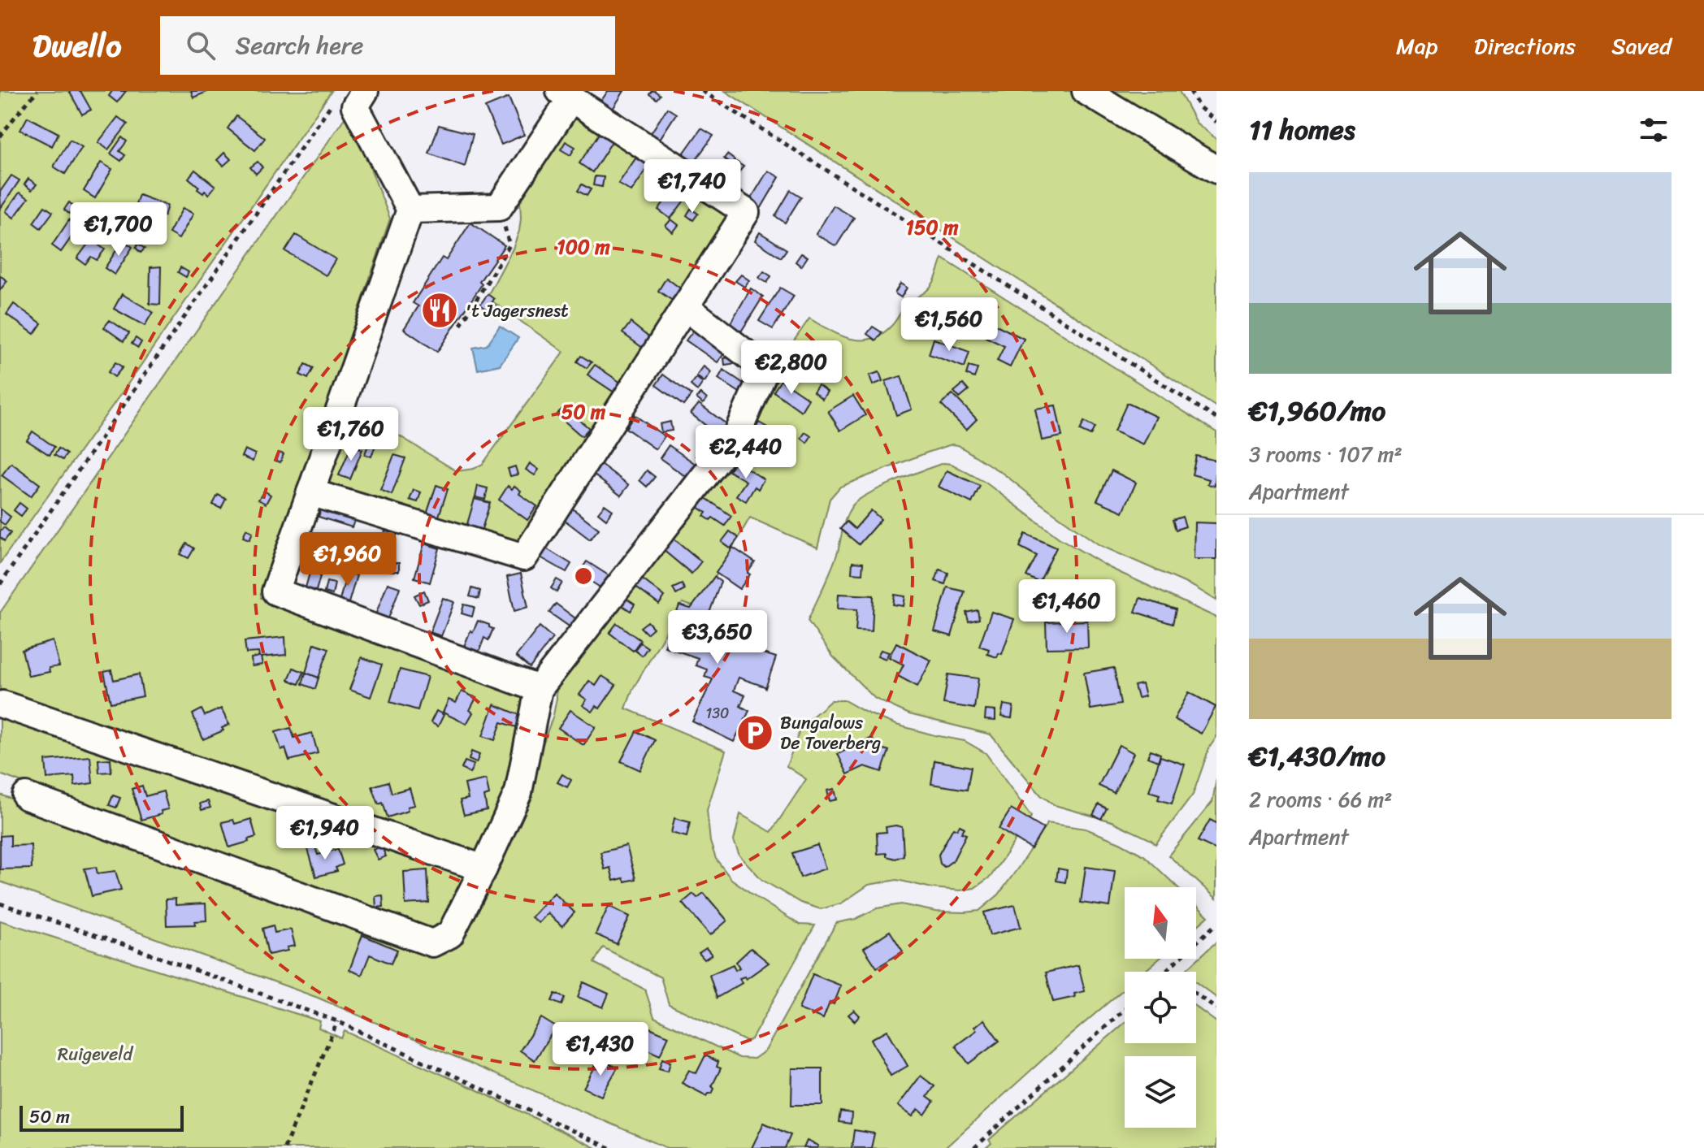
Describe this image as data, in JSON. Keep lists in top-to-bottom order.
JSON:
{
  "parks": ["Ruigeveld"],
  "places": {
    "restaurant": ["'t Jagersnest"],
    "parking": ["Bungalows De Toverberg"]
  },
  "house_numbers": ["130"],
  "scale_bar": "50 m",
  "north": "top",
  "page": {
    "header": "Dwello",
    "search": "Search here",
    "nav": ["Map", "Directions", "Saved"],
    "heading": "11 homes",
    "price": [
      "€1,740",
      "€1,700",
      "€1,560",
      "€2,800",
      "€1,760",
      "€2,440",
      "€1,960",
      "€1,460",
      "€3,650",
      "€1,940",
      "€1,430"
    ],
    "list": [
      {
        "name": "€1,960/mo",
        "note": "3 rooms · 107 m² · Apartment"
      },
      {
        "name": "€1,430/mo",
        "note": "2 rooms · 66 m² · Apartment"
      }
    ],
    "scale": "50 m"
  },
  "rings": ["150 m", "100 m", "50 m"]
}
